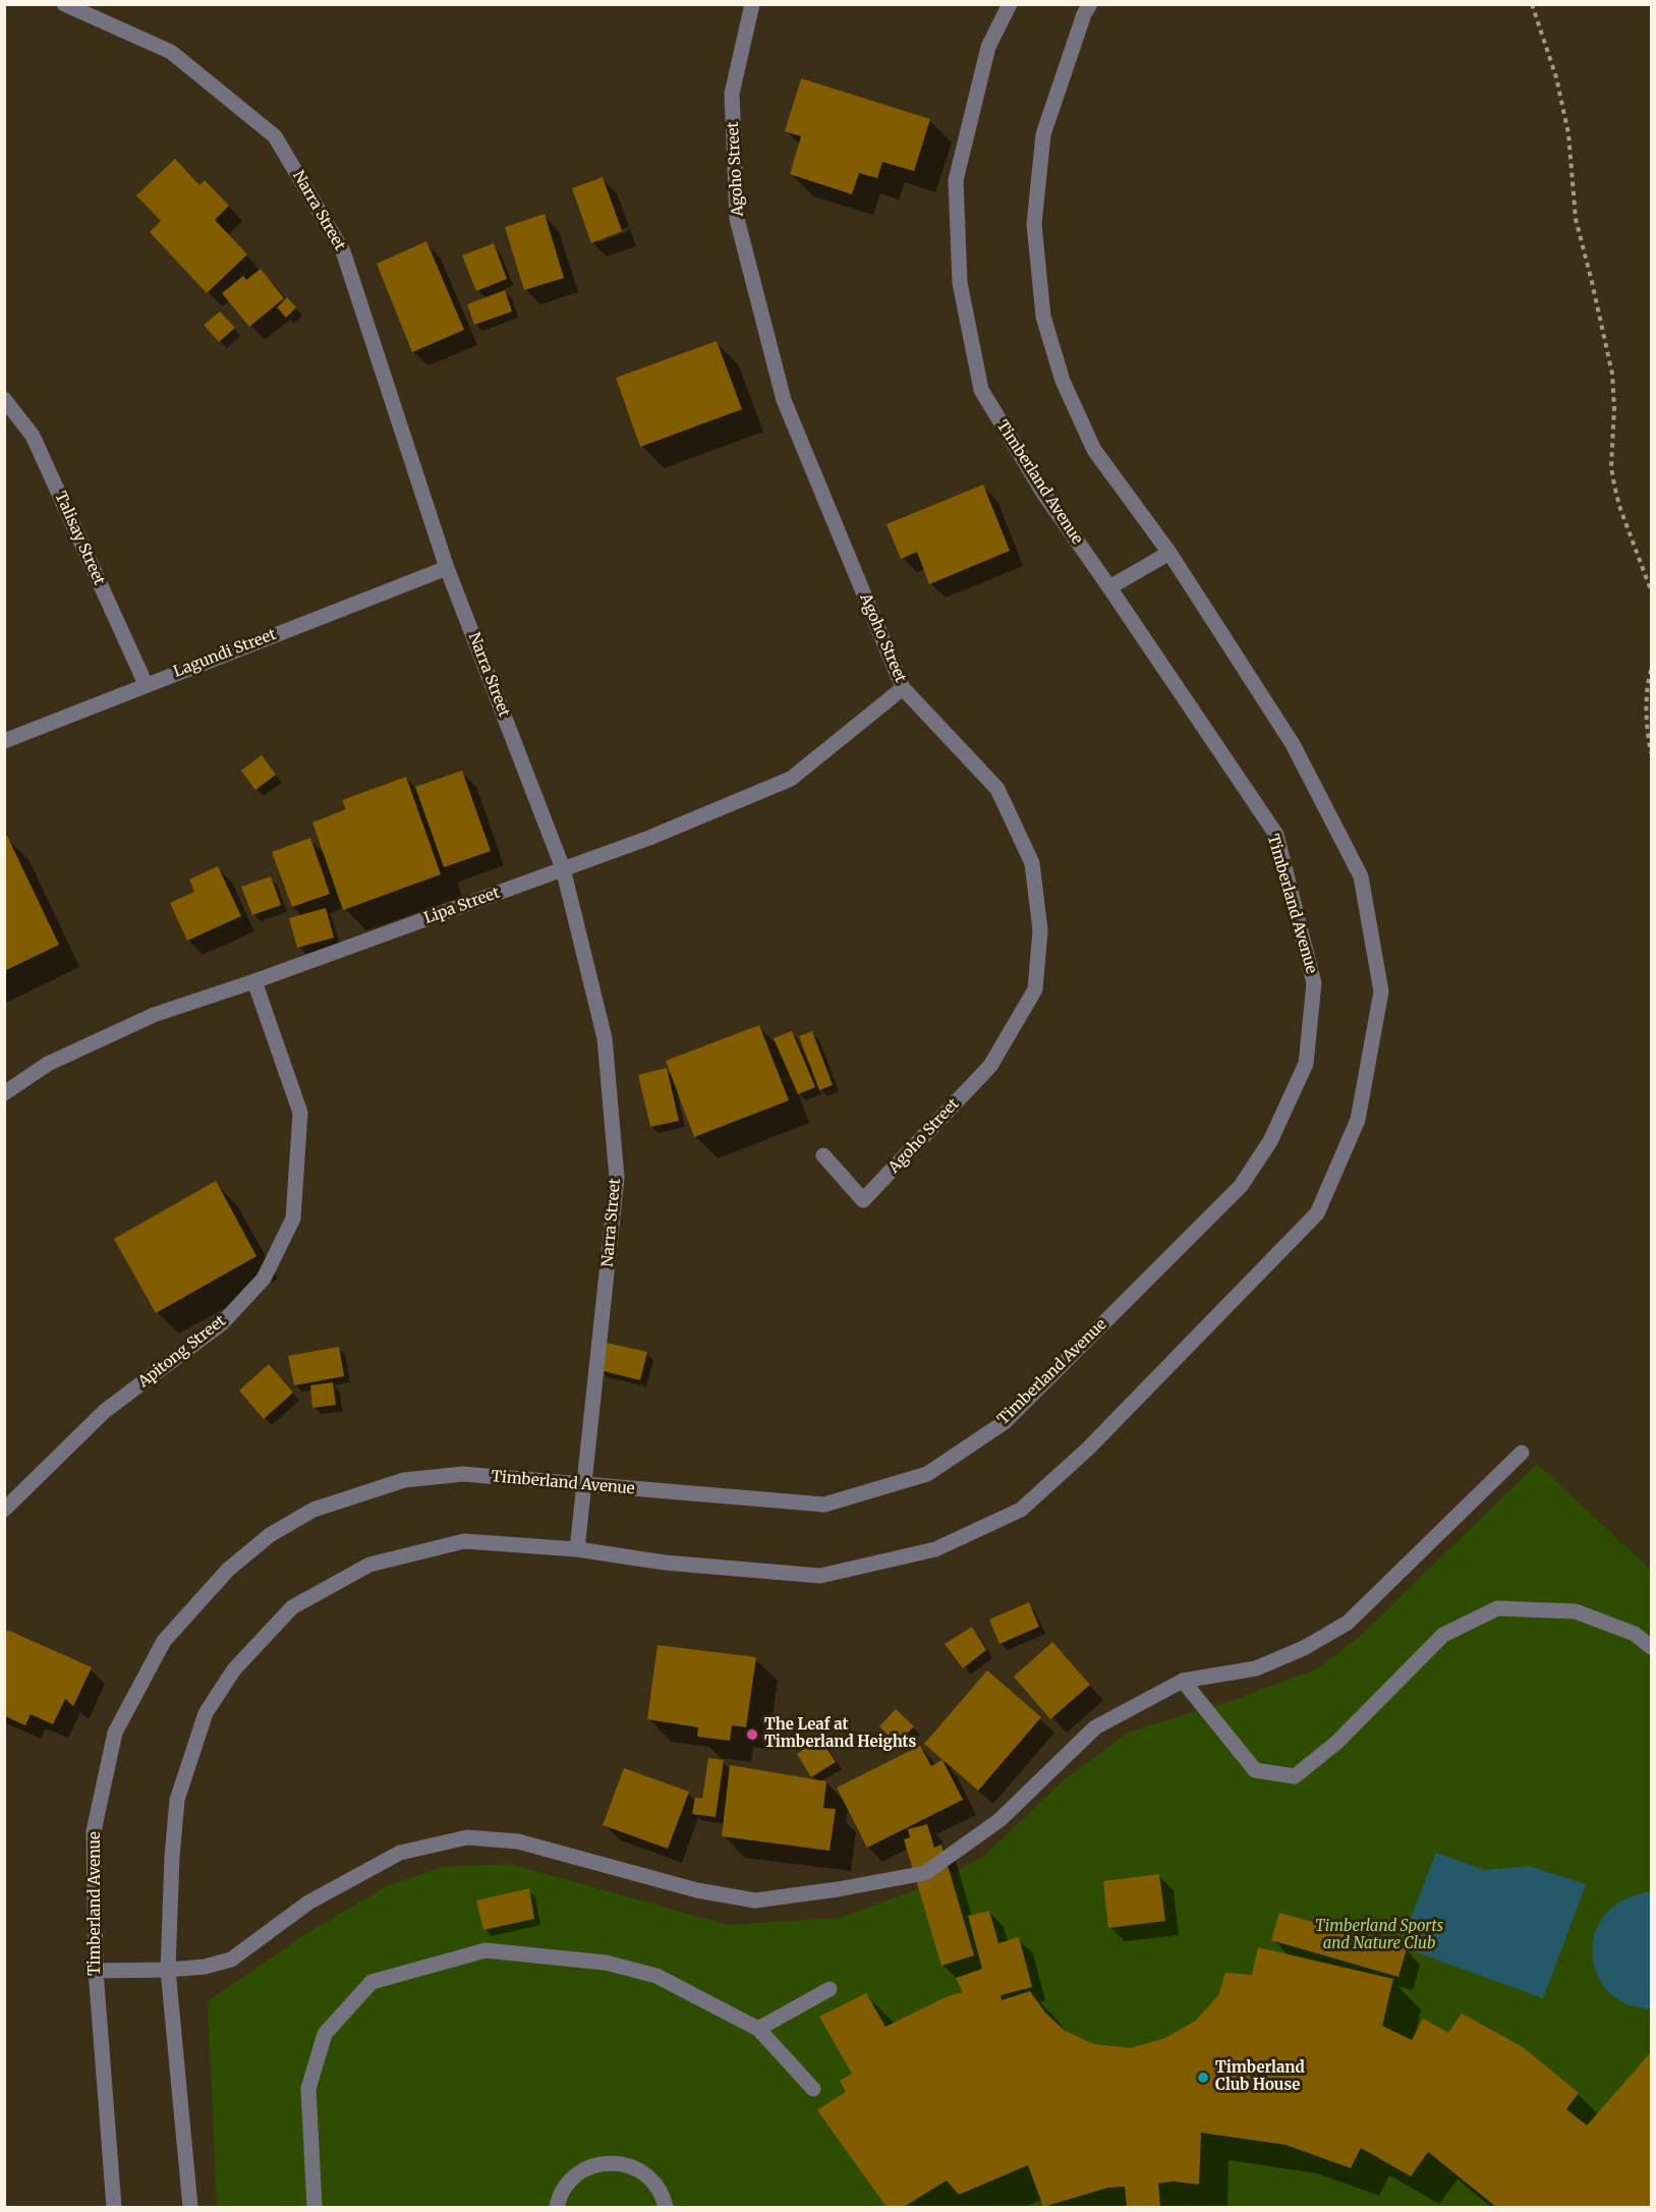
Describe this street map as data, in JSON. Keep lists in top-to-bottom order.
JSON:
{
  "streets": {
    "street": [
      "Agoho Street",
      "Narra Street",
      "Timberland Avenue",
      "Talisay Street",
      "Lagundi Street",
      "Lipa Street",
      "Apitong Street"
    ]
  },
  "crossings": [
    ["Agoho Street", "Lipa Street"],
    ["Narra Street", "Timberland Avenue"],
    ["Narra Street", "Lagundi Street"],
    ["Narra Street", "Lipa Street"],
    ["Talisay Street", "Lagundi Street"],
    ["Lipa Street", "Apitong Street"]
  ],
  "parks": ["Timberland Sports and Nature Club"],
  "places": ["The Leaf at Timberland Heights", "Timberland Club House"]
}
